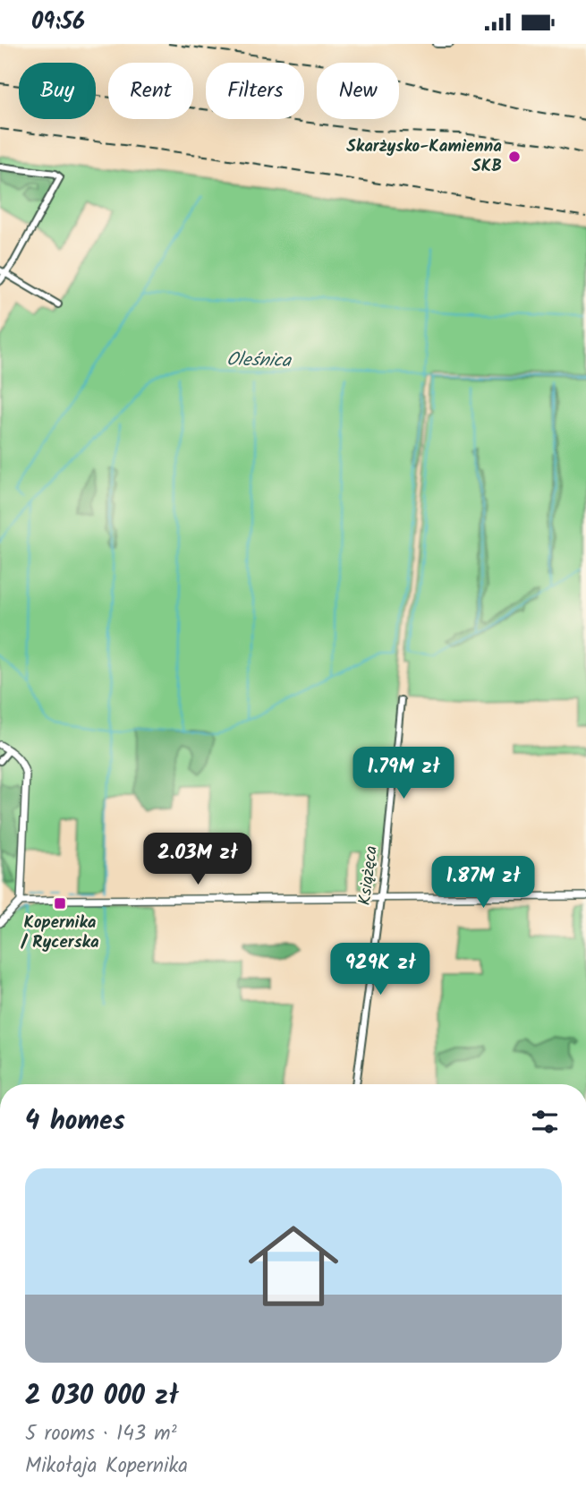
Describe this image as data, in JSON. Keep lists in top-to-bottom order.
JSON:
{
  "streets": {
    "street": ["Książęca"]
  },
  "water": ["Oleśnica"],
  "places": {
    "other": ["Skarżysko-Kamienna SKB"],
    "transit": ["Kopernika / Rycerska"]
  },
  "page": {
    "status": "09:56",
    "chip": [
      "Buy",
      "Rent",
      "Filters",
      "New"
    ],
    "price": [
      "1.79M zł",
      "2.03M zł",
      "1.87M zł",
      "929K zł"
    ],
    "heading": "4 homes",
    "list": [
      {
        "name": "2 030 000 zł",
        "note": "5 rooms · 143 m² · Mikołaja Kopernika"
      }
    ]
  }
}
